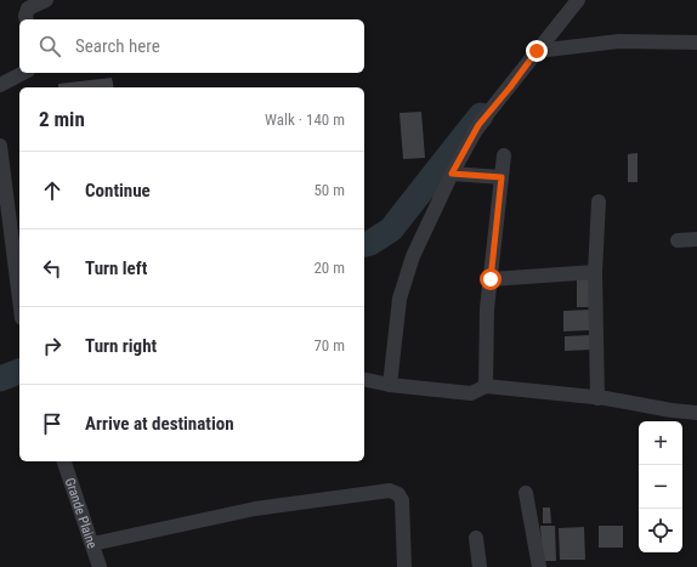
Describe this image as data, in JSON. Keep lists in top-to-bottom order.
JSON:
{
  "streets": {
    "street": ["Grande Plaine"]
  },
  "page": {
    "search": "Search here",
    "heading": ["2 min", "Walk · 140 m"],
    "list": [
      ["Continue", "50 m"],
      ["Turn left", "20 m"],
      ["Turn right", "70 m"],
      "Arrive at destination"
    ],
    "map_buttons": ["+", "−"]
  }
}
